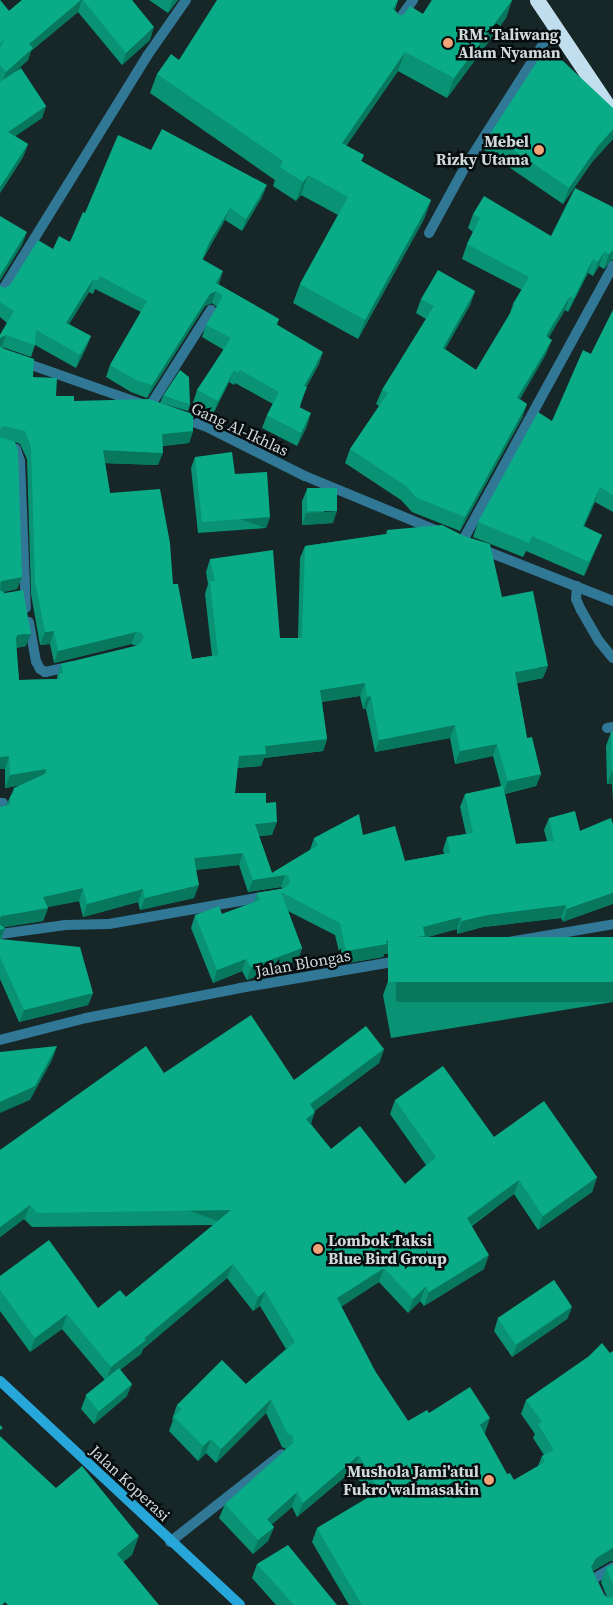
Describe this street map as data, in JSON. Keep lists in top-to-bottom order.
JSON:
{
  "streets": {
    "street": ["Gang Al-Ikhlas", "Jalan Blongas", "Jalan Koperasi"]
  },
  "places": [
    "RM. Taliwang Alam Nyaman",
    "Mebel Rizky Utama",
    "Lombok Taksi Blue Bird Group",
    "Mushola Jami'atul Fukro'walmasakin"
  ]
}
